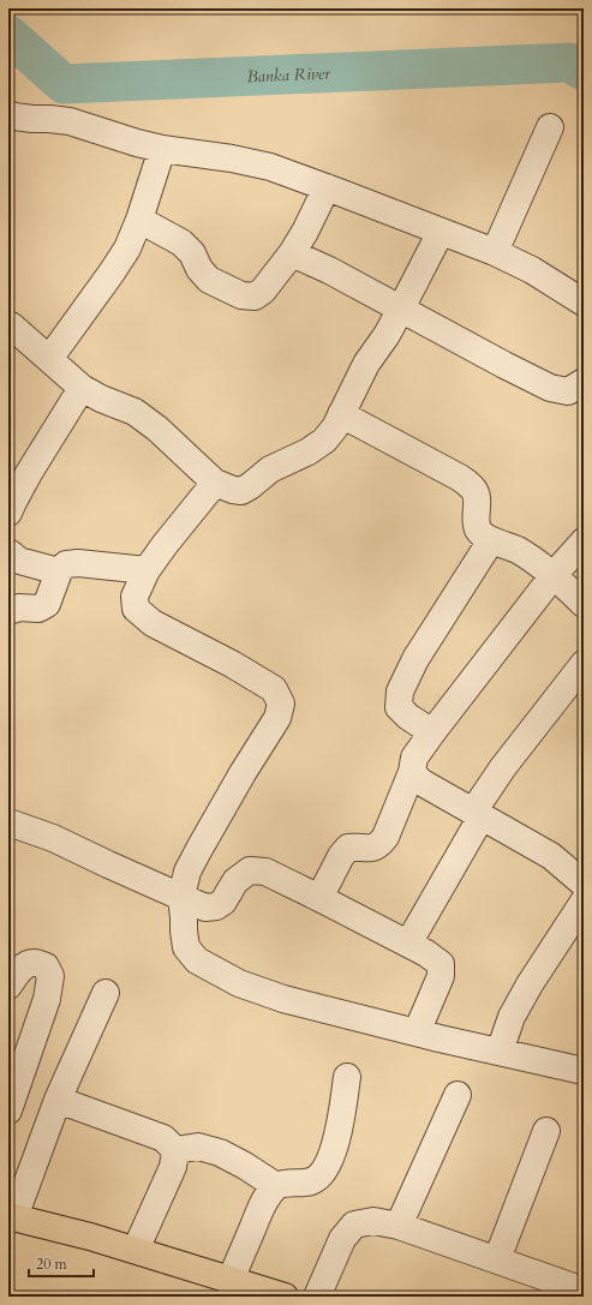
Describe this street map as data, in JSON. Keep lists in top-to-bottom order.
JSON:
{
  "water": ["Banka River"],
  "scale_bar": "20 m"
}
